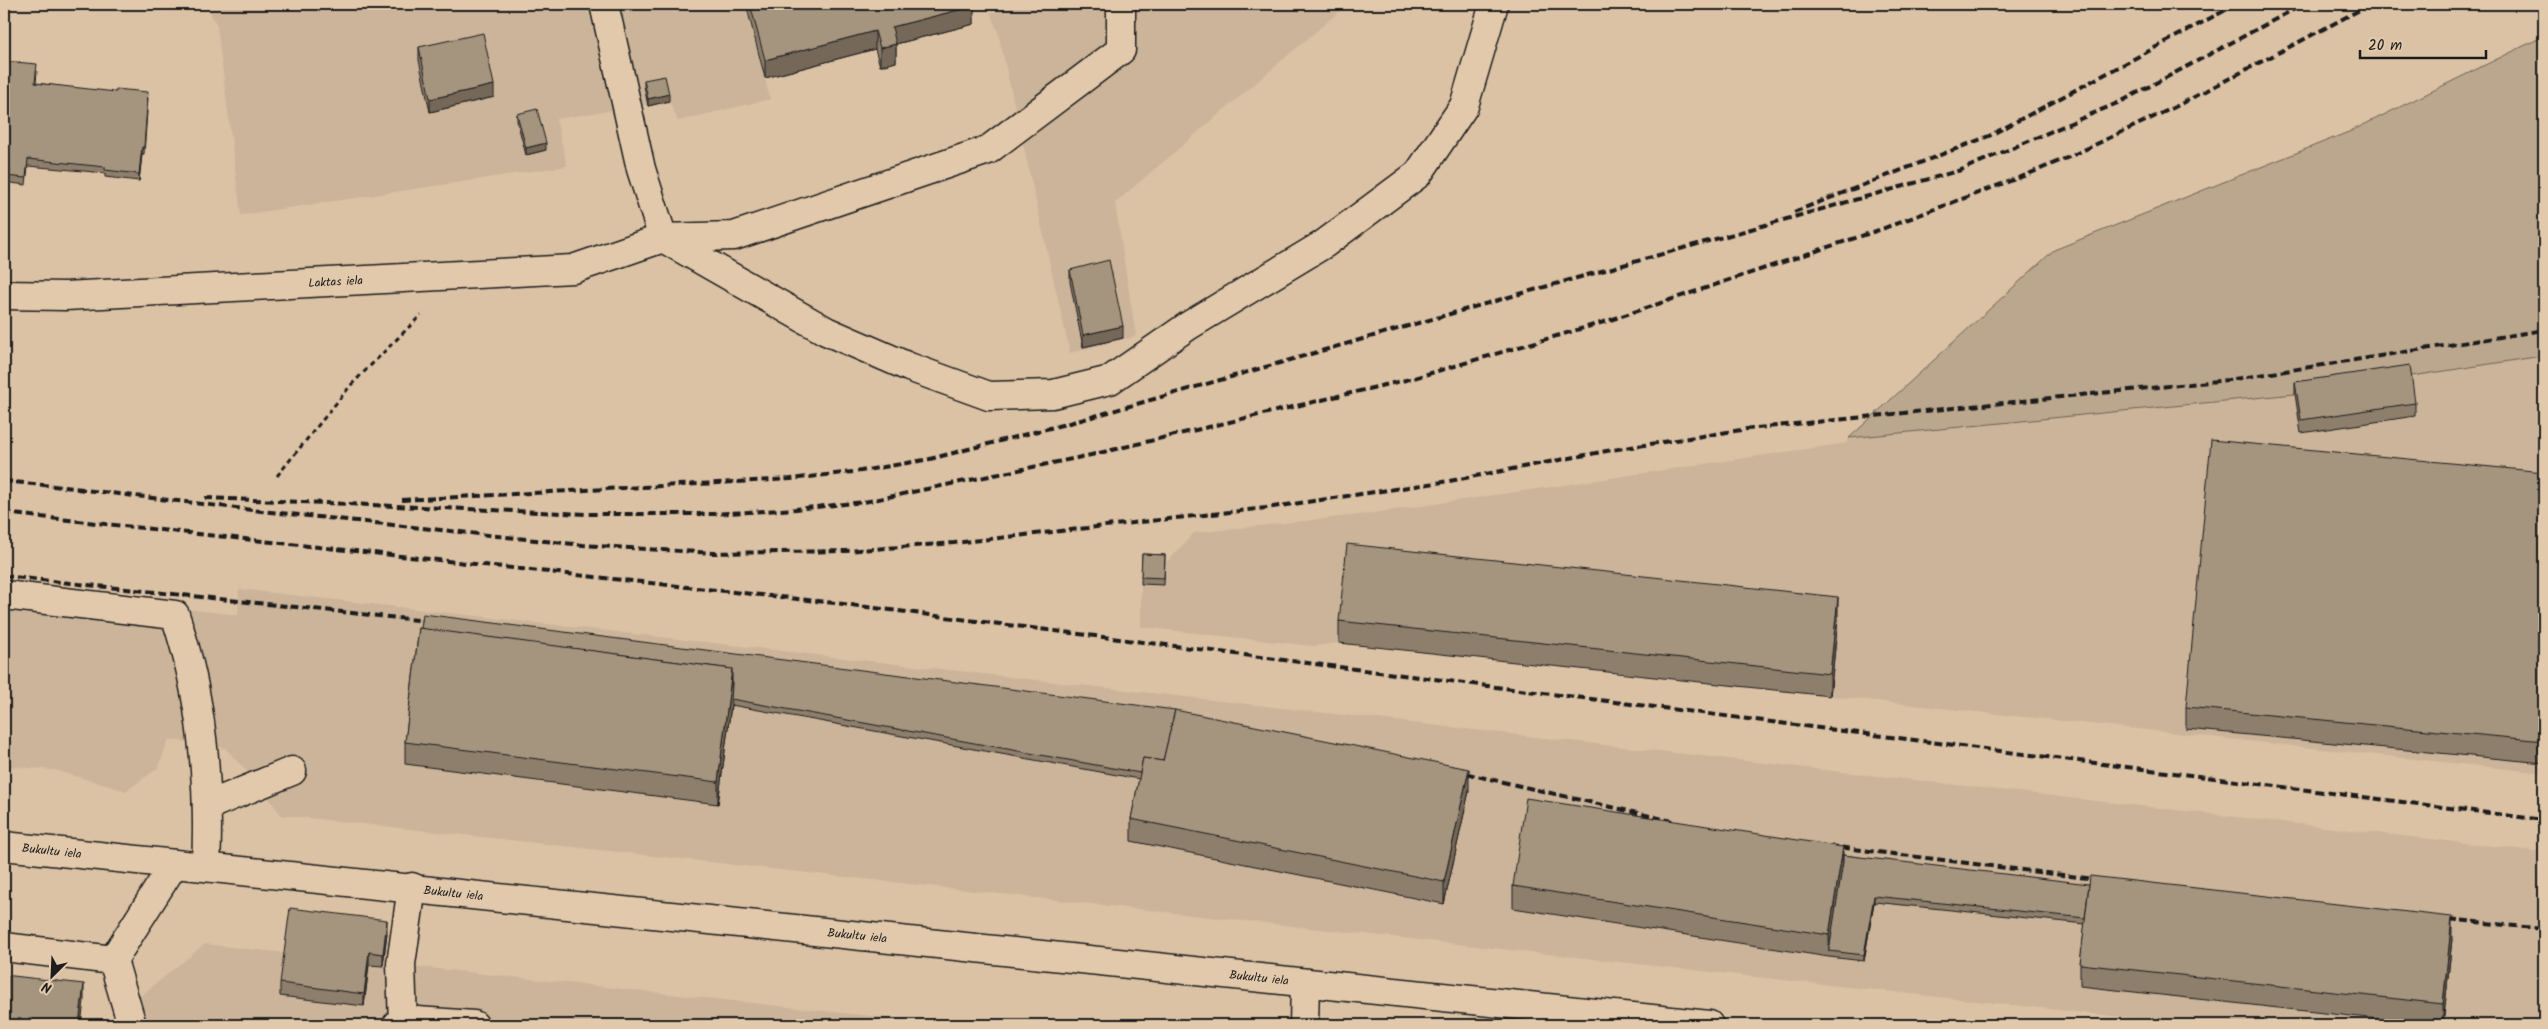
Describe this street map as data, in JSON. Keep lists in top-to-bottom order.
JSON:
{
  "streets": {
    "street": ["Laktas iela", "Bukultu iela"]
  },
  "scale_bar": "20 m",
  "north": "bottom left"
}
